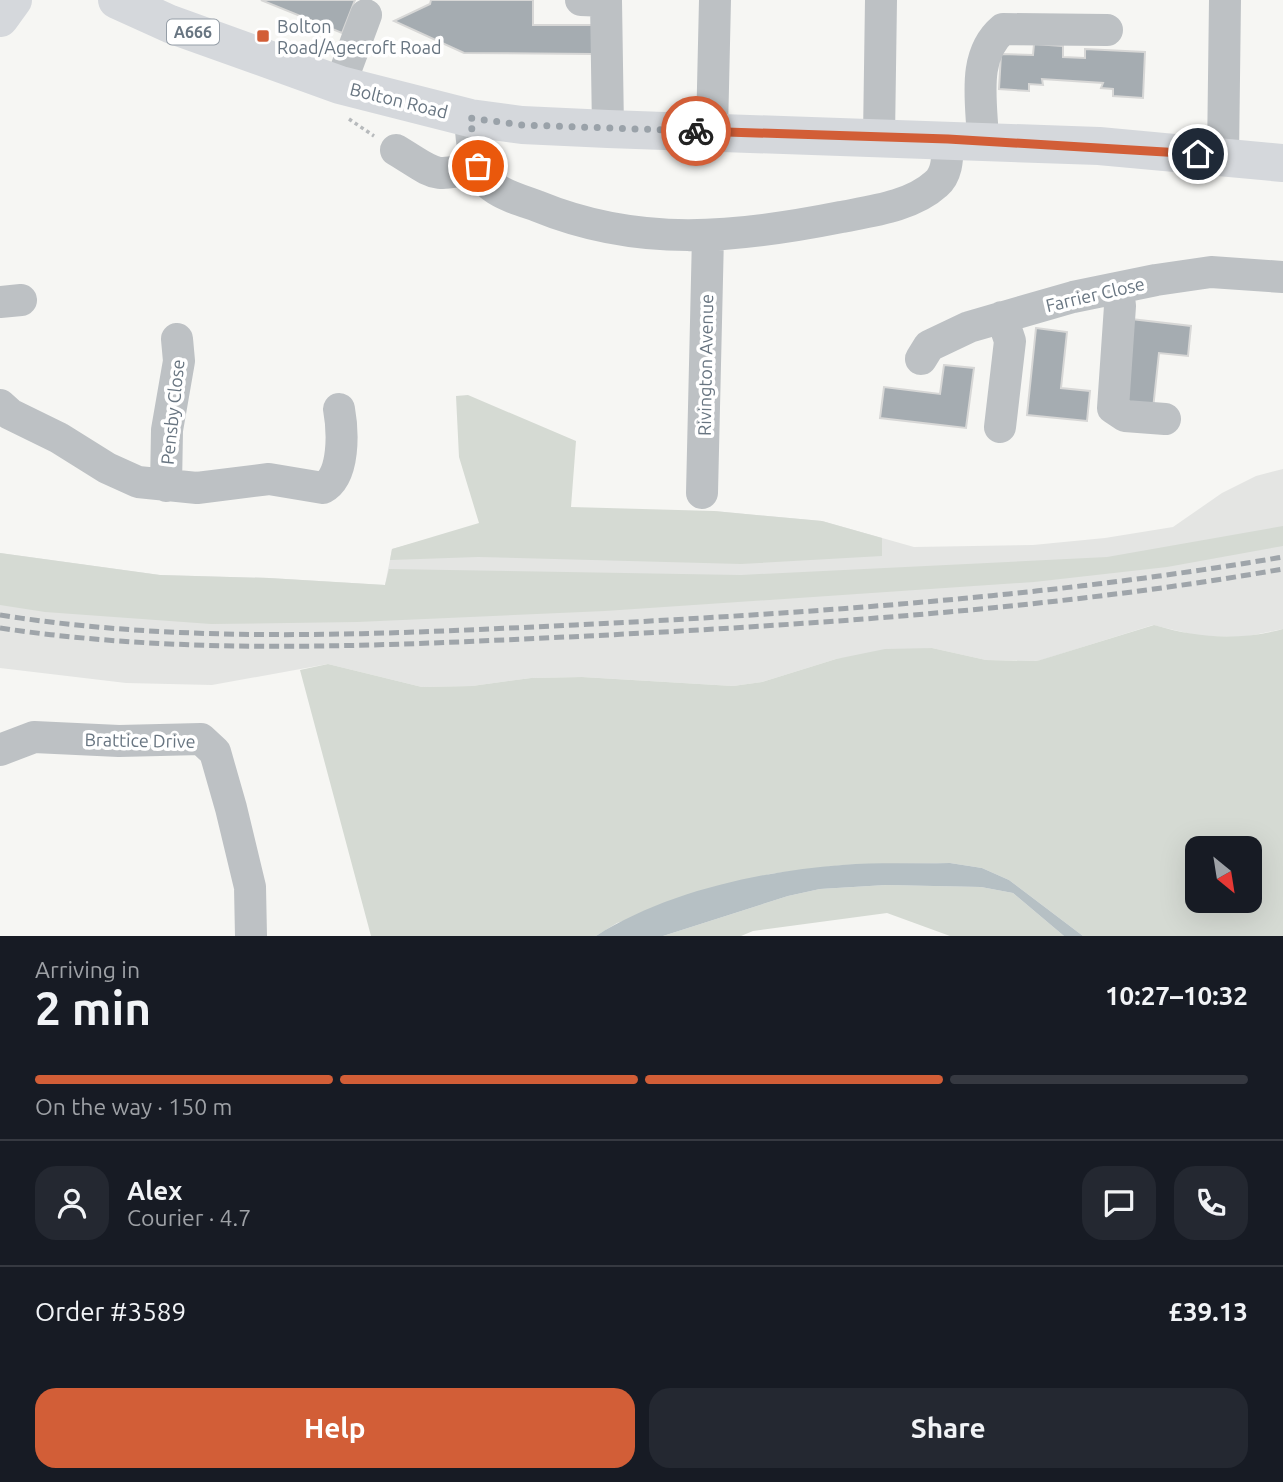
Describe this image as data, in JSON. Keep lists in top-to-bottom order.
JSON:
{
  "streets": {
    "main road": ["A666", "Bolton Road"],
    "street": [
      "Farrier Close",
      "Rivington Avenue",
      "Pensby Close",
      "Brattice Drive"
    ]
  },
  "places": {
    "transit": ["Bolton Road/Agecroft Road"]
  },
  "north": "bottom right",
  "page": {
    "heading": ["2 min", "Arriving in", "10:27–10:32"],
    "panel": [
      "Alex",
      "Courier · 4.7",
      "Order #3589",
      "£39.13"
    ],
    "bar": "On the way · 150 m",
    "buttons": ["Help", "Share"]
  }
}
